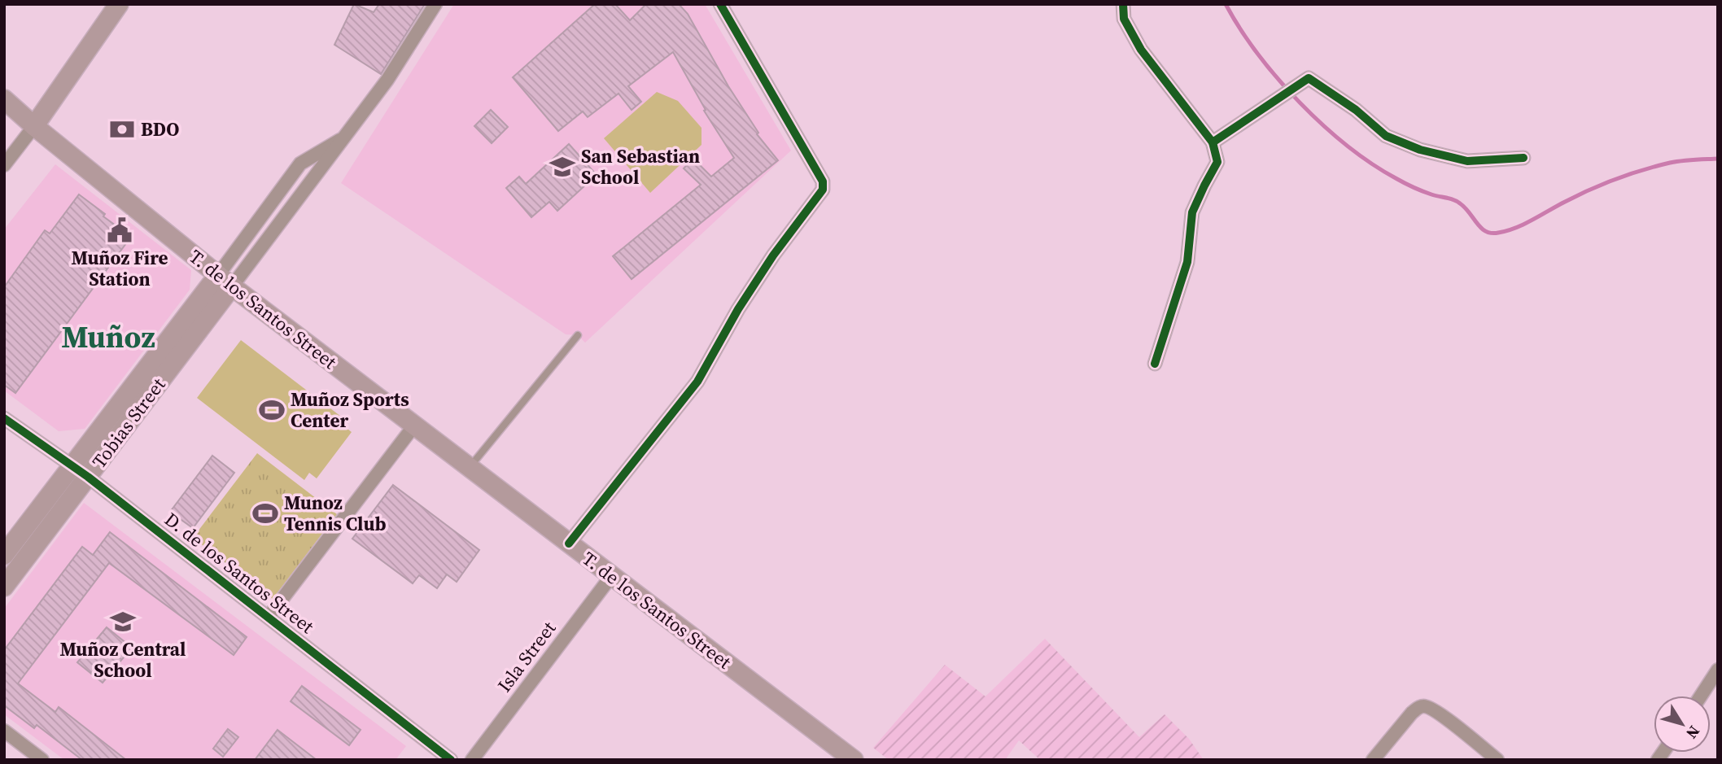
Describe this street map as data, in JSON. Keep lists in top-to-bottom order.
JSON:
{
  "streets": {
    "main road": ["T. de los Santos Street", "Tobias Street"],
    "street": ["D. de los Santos Street", "Isla Street"]
  },
  "crossings": [
    ["T. de los Santos Street", "Tobias Street"],
    ["T. de los Santos Street", "Isla Street"],
    ["Tobias Street", "D. de los Santos Street"]
  ],
  "districts": ["Muñoz"],
  "places": {
    "bank": ["BDO"],
    "school or university": ["San Sebastian School", "Muñoz Central School"],
    "public building": ["Muñoz Fire Station"],
    "sports": ["Muñoz Sports Center", "Munoz Tennis Club"]
  },
  "north": "bottom right"
}
